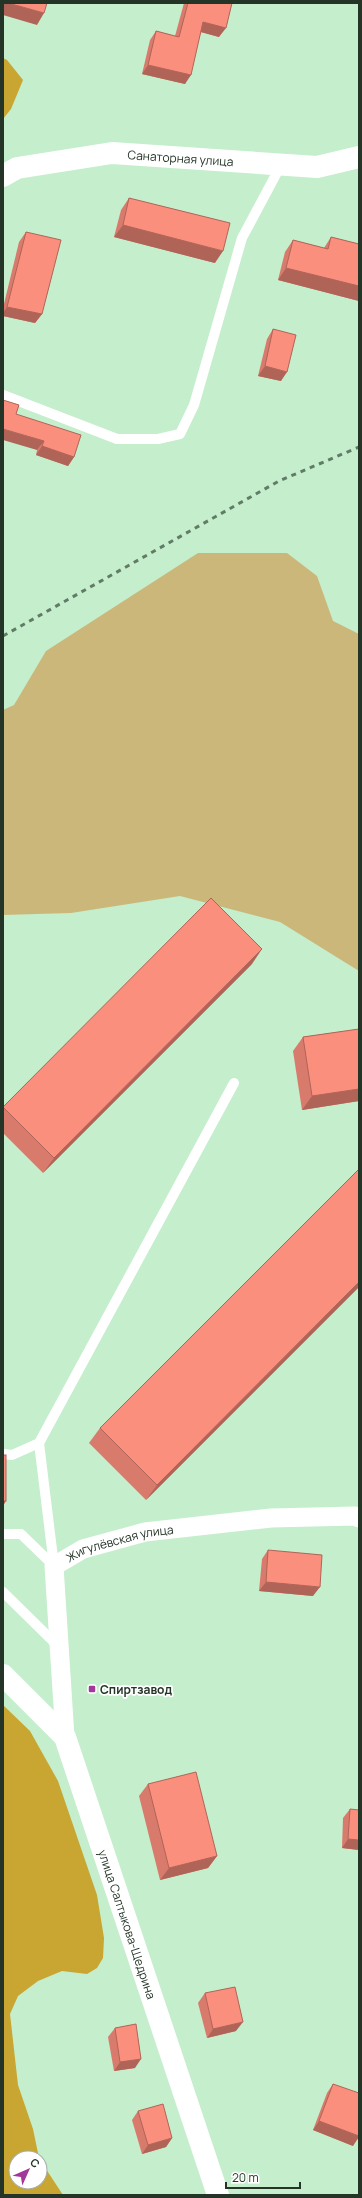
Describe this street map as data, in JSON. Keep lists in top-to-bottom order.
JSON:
{
  "streets": {
    "street": ["Санаторная улица", "Жигулёвская улица", "улица Салтыкова-Щедрина"]
  },
  "crossings": [
    ["Жигулёвская улица", "улица Салтыкова-Щедрина"]
  ],
  "places": {
    "transit": ["Спиртзавод"]
  },
  "scale_bar": "20 m",
  "north": "top right"
}
